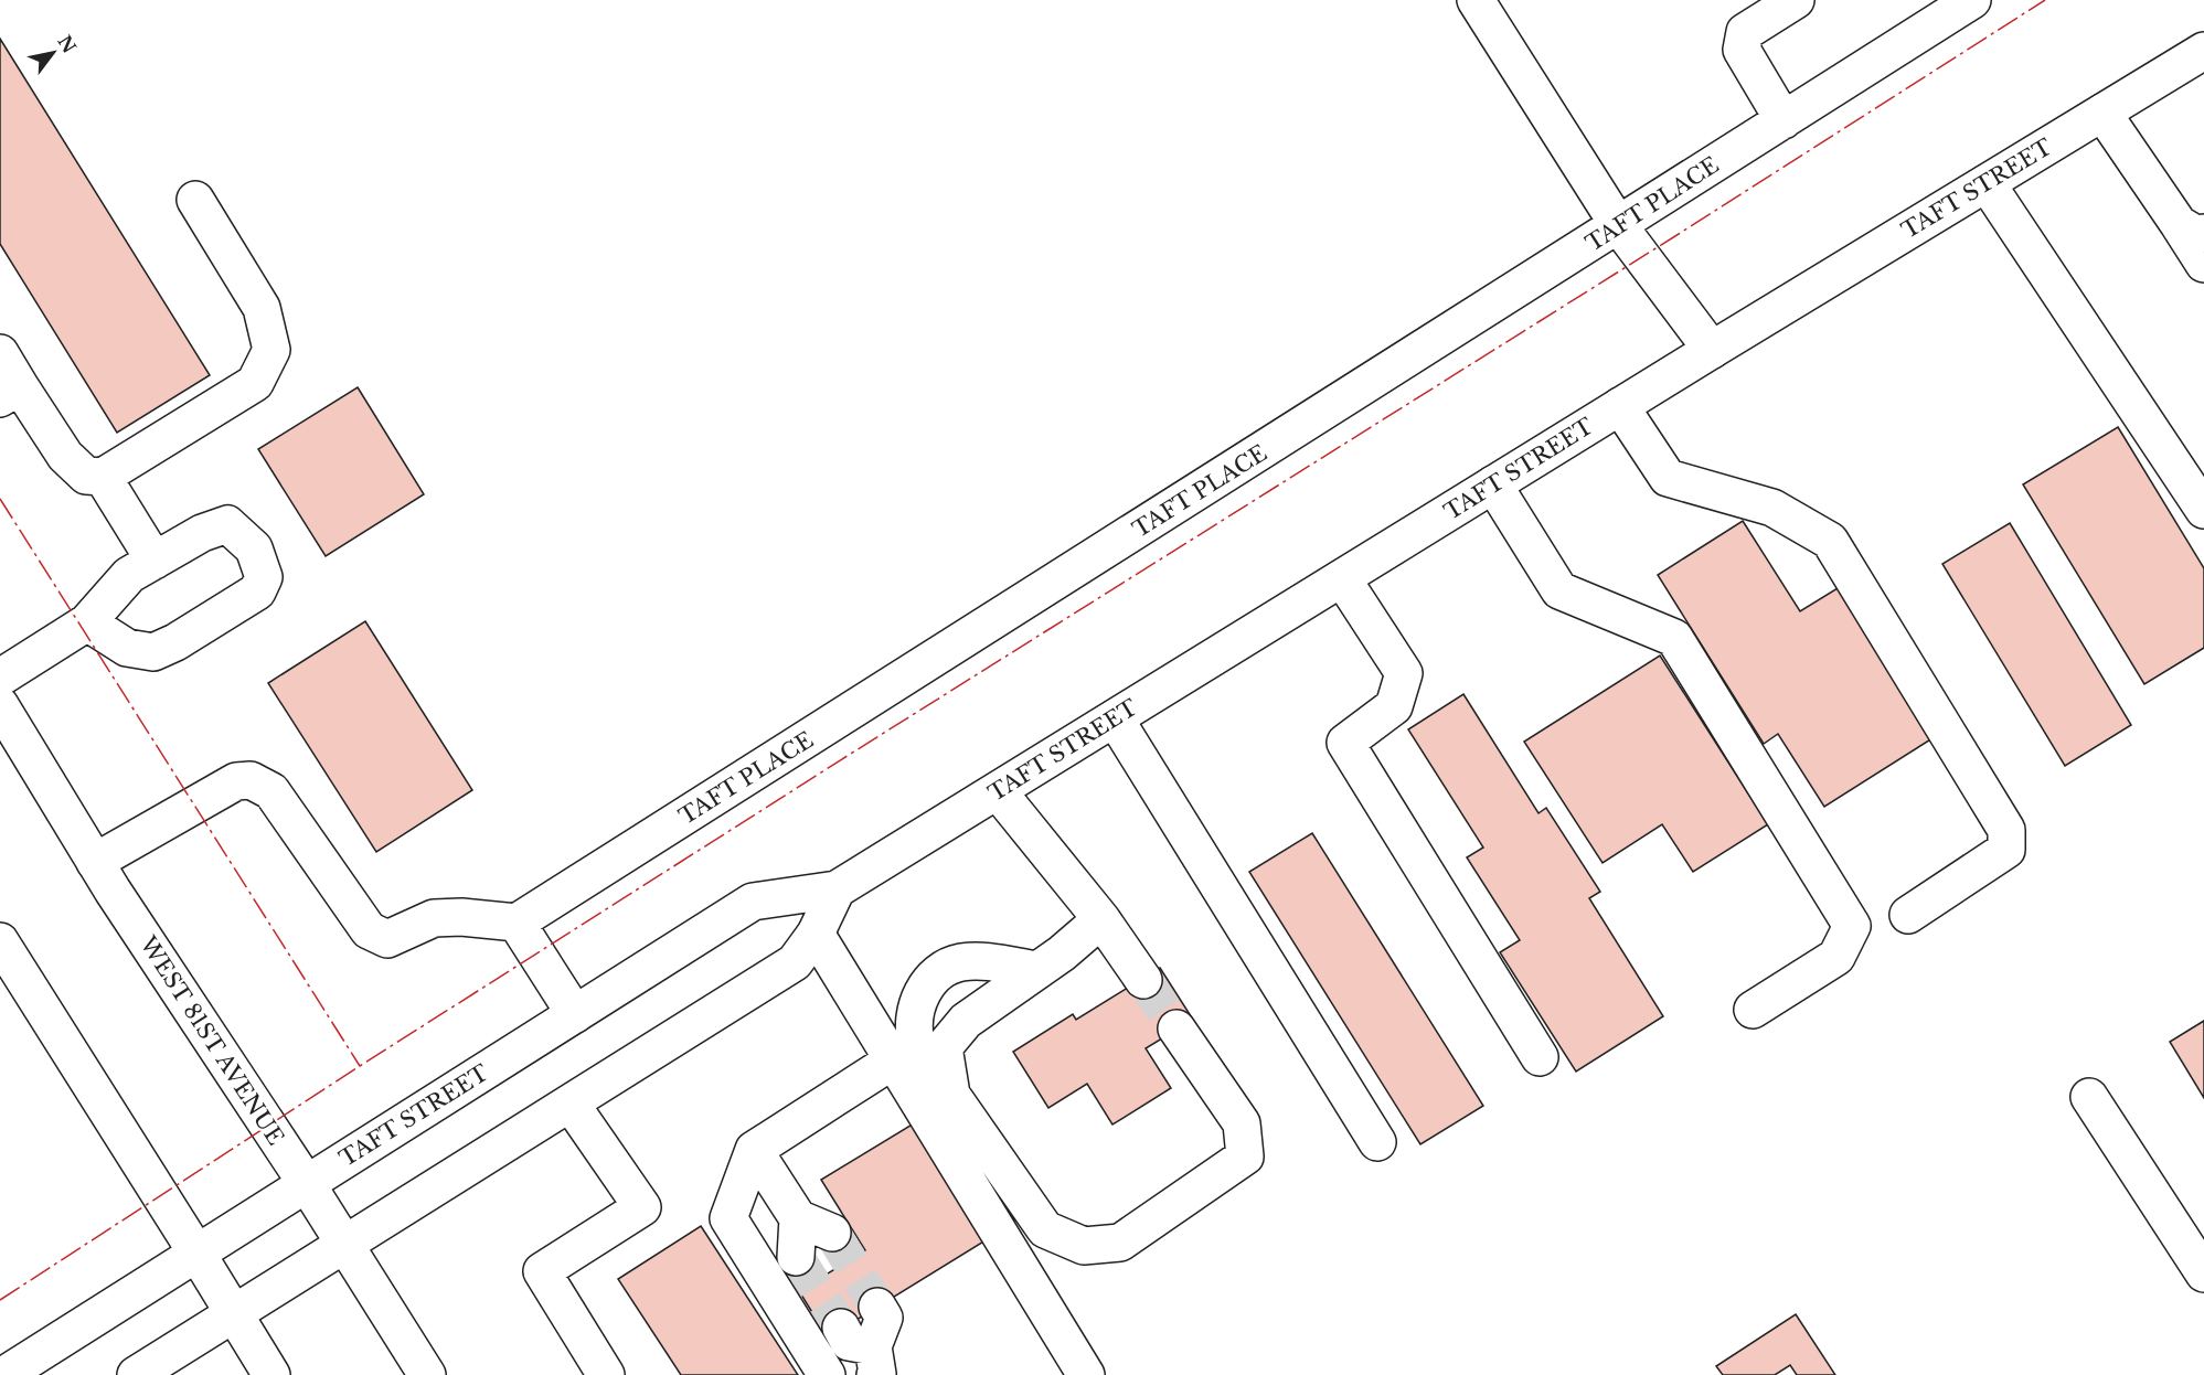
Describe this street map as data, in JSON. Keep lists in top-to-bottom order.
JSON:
{
  "streets": {
    "main road": ["TAFT STREET", "TAFT PLACE", "WEST 81ST AVENUE"]
  },
  "crossings": [
    ["TAFT STREET", "WEST 81ST AVENUE"]
  ],
  "north": "top right"
}
